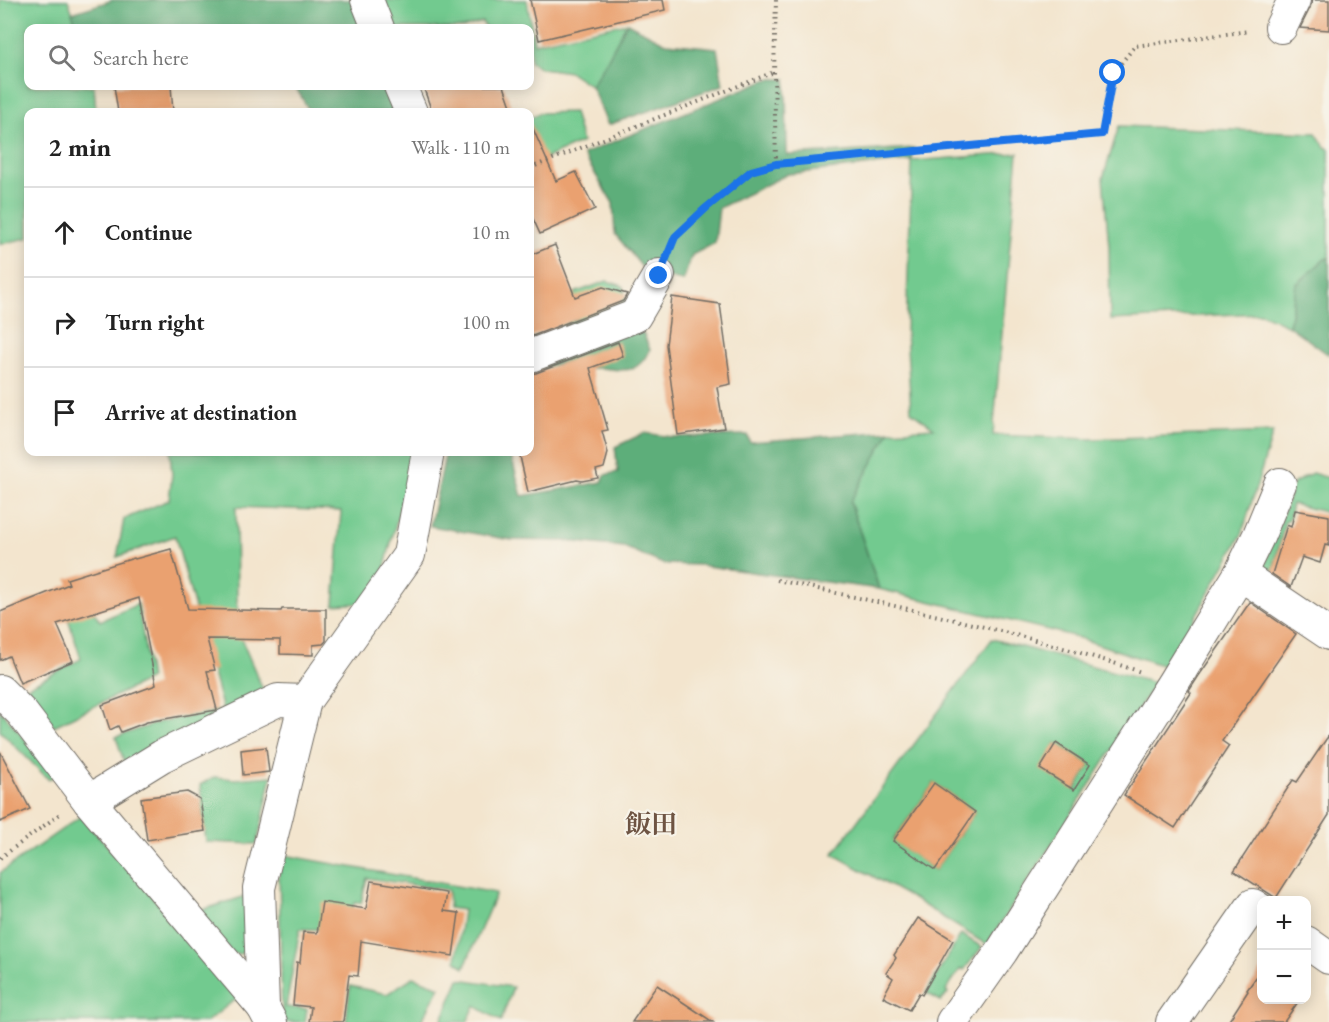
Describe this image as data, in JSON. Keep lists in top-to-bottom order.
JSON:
{
  "districts": ["飯田"],
  "page": {
    "search": "Search here",
    "heading": ["2 min", "Walk · 110 m"],
    "list": [
      ["Continue", "10 m"],
      ["Turn right", "100 m"],
      "Arrive at destination"
    ],
    "map_buttons": ["+", "−"]
  }
}
